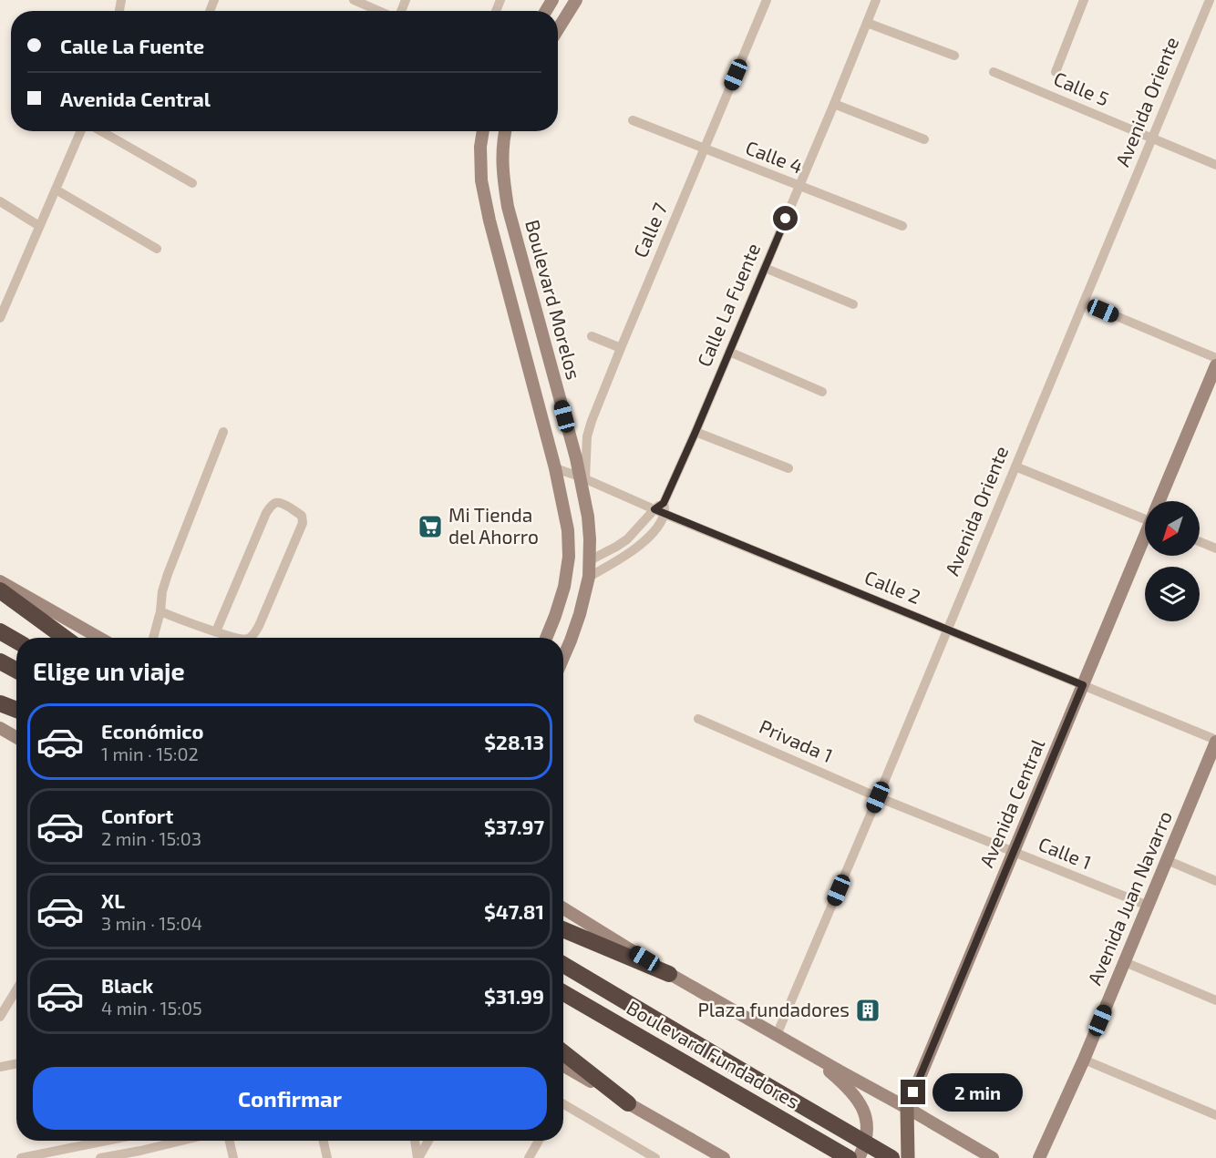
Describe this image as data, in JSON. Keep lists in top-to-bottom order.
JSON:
{
  "streets": {
    "highway": ["Boulevard Fundadores"],
    "main road": ["Boulevard Morelos", "Avenida Central", "Avenida Juan Navarro"],
    "street": [
      "Calle 5",
      "Avenida Oriente",
      "Calle 4",
      "Calle 7",
      "Calle La Fuente",
      "Calle 2",
      "Privada 1",
      "Calle 1"
    ]
  },
  "crossings": [
    ["Calle 5", "Avenida Oriente"],
    ["Avenida Oriente", "Calle 2"],
    ["Avenida Oriente", "Privada 1"],
    ["Avenida Oriente", "Calle 1"],
    ["Calle 4", "Calle 7"],
    ["Calle 4", "Calle La Fuente"],
    ["Calle 7", "Boulevard Morelos"],
    ["Calle 7", "Calle 2"],
    ["Boulevard Morelos", "Calle 2"],
    ["Calle La Fuente", "Calle 2"],
    ["Calle 2", "Avenida Central"],
    ["Calle 2", "Avenida Juan Navarro"],
    ["Privada 1", "Calle 1"],
    ["Avenida Central", "Calle 1"],
    ["Calle 1", "Avenida Juan Navarro"]
  ],
  "places": {
    "supermarket": ["Mi Tienda del Ahorro"],
    "building": ["Plaza fundadores"]
  },
  "north": "bottom left",
  "page": {
    "banner": ["Calle La Fuente", "Avenida Central"],
    "heading": "Elige un viaje",
    "list": [
      {
        "name": "Económico",
        "note": "1 min · 15:02",
        "value": "$28.13"
      },
      {
        "name": "Confort",
        "note": "2 min · 15:03",
        "value": "$37.97"
      },
      {
        "name": "XL",
        "note": "3 min · 15:04",
        "value": "$47.81"
      },
      {
        "name": "Black",
        "note": "4 min · 15:05",
        "value": "$31.99"
      }
    ],
    "buttons": "Confirmar",
    "bubble": "2 min"
  }
}
